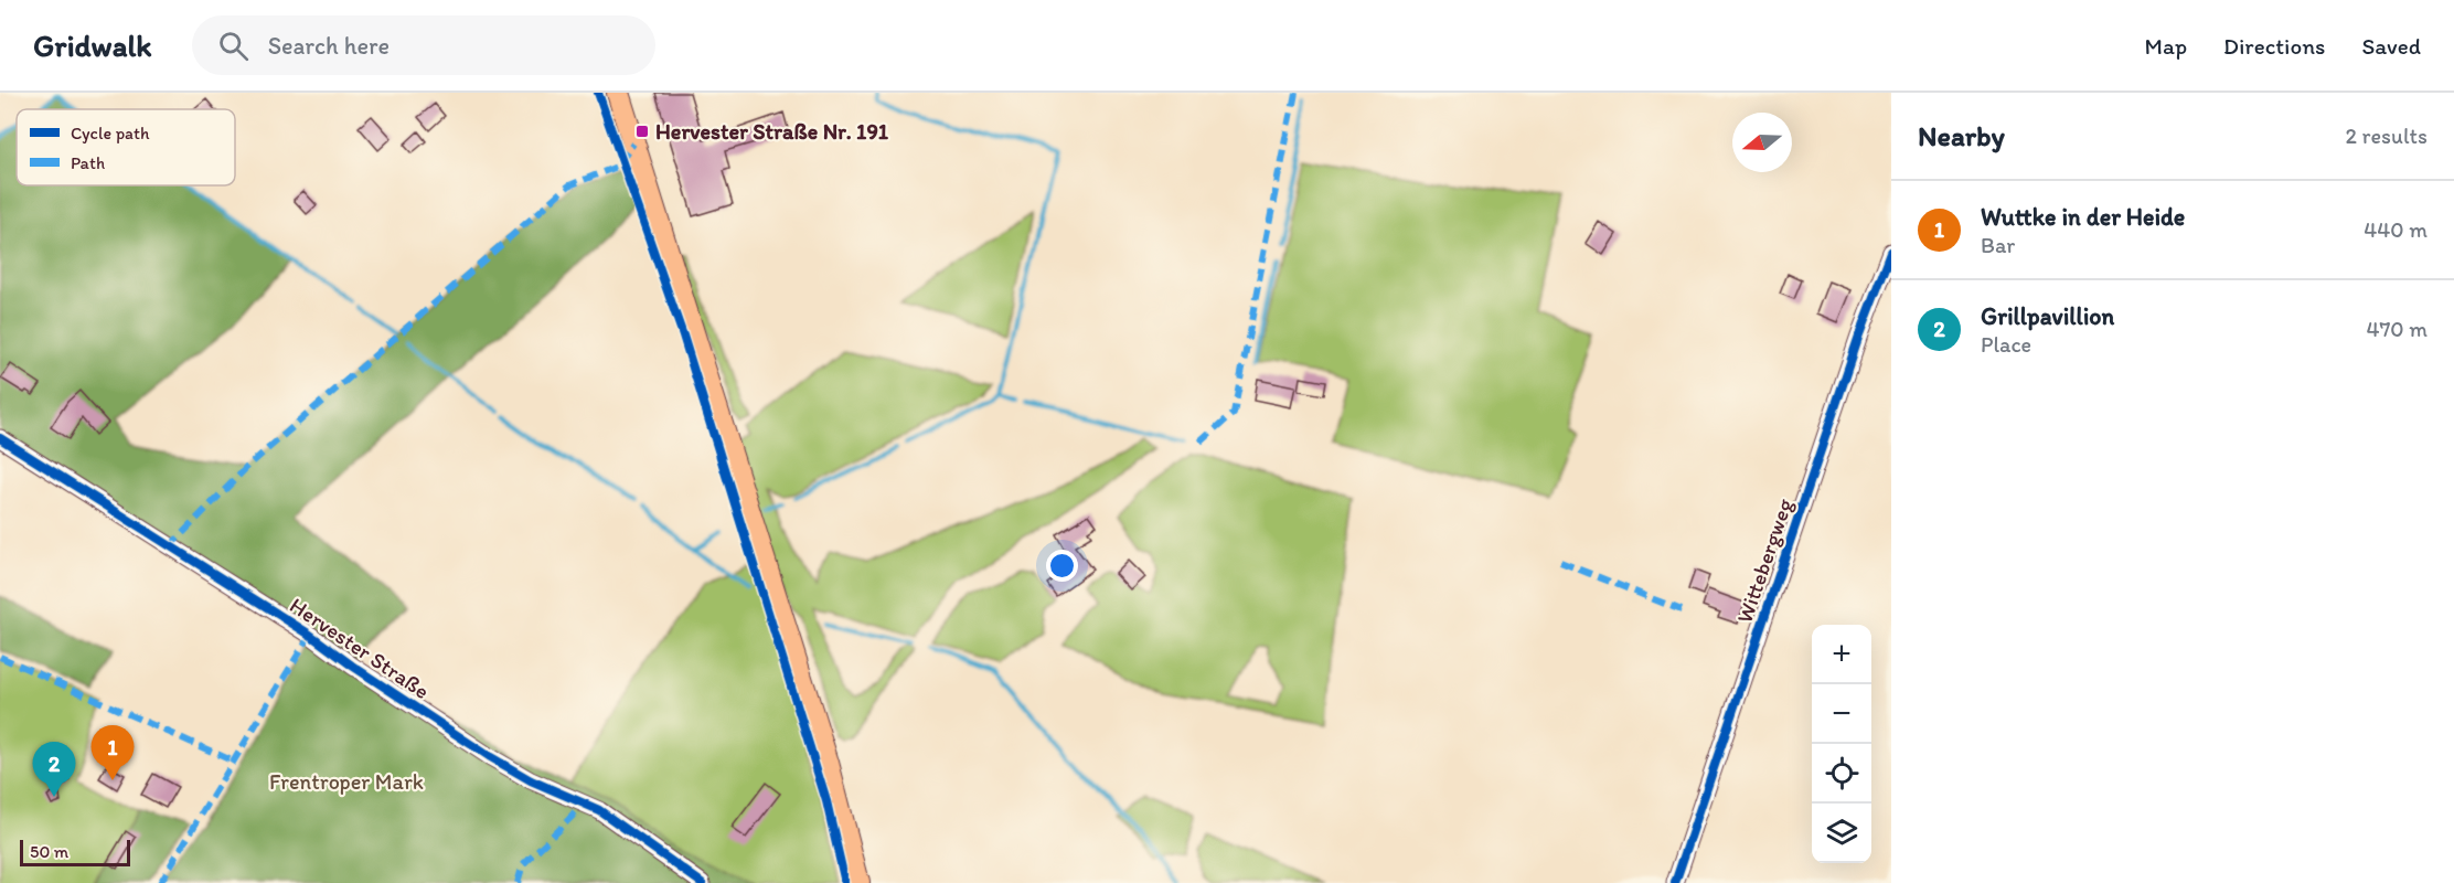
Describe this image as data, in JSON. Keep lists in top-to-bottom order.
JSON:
{
  "streets": {
    "street": ["Wittebergweg", "Hervester Straße"]
  },
  "parks": ["Frentroper Mark"],
  "places": {
    "transit": ["Hervester Straße Nr. 191"]
  },
  "legend": ["Cycle path", "Path"],
  "scale_bar": "50 m",
  "north": "left",
  "page": {
    "header": "Gridwalk",
    "search": "Search here",
    "nav": ["Map", "Directions", "Saved"],
    "heading": ["Nearby", "2 results"],
    "list": [
      {
        "mark": "1",
        "name": "Wuttke in der Heide",
        "note": "Bar",
        "value": "440 m"
      },
      {
        "mark": "2",
        "name": "Grillpavillion",
        "note": "Place",
        "value": "470 m"
      }
    ],
    "map_buttons": ["+", "−"],
    "pins": ["1", "2"],
    "scale": "50 m"
  }
}
